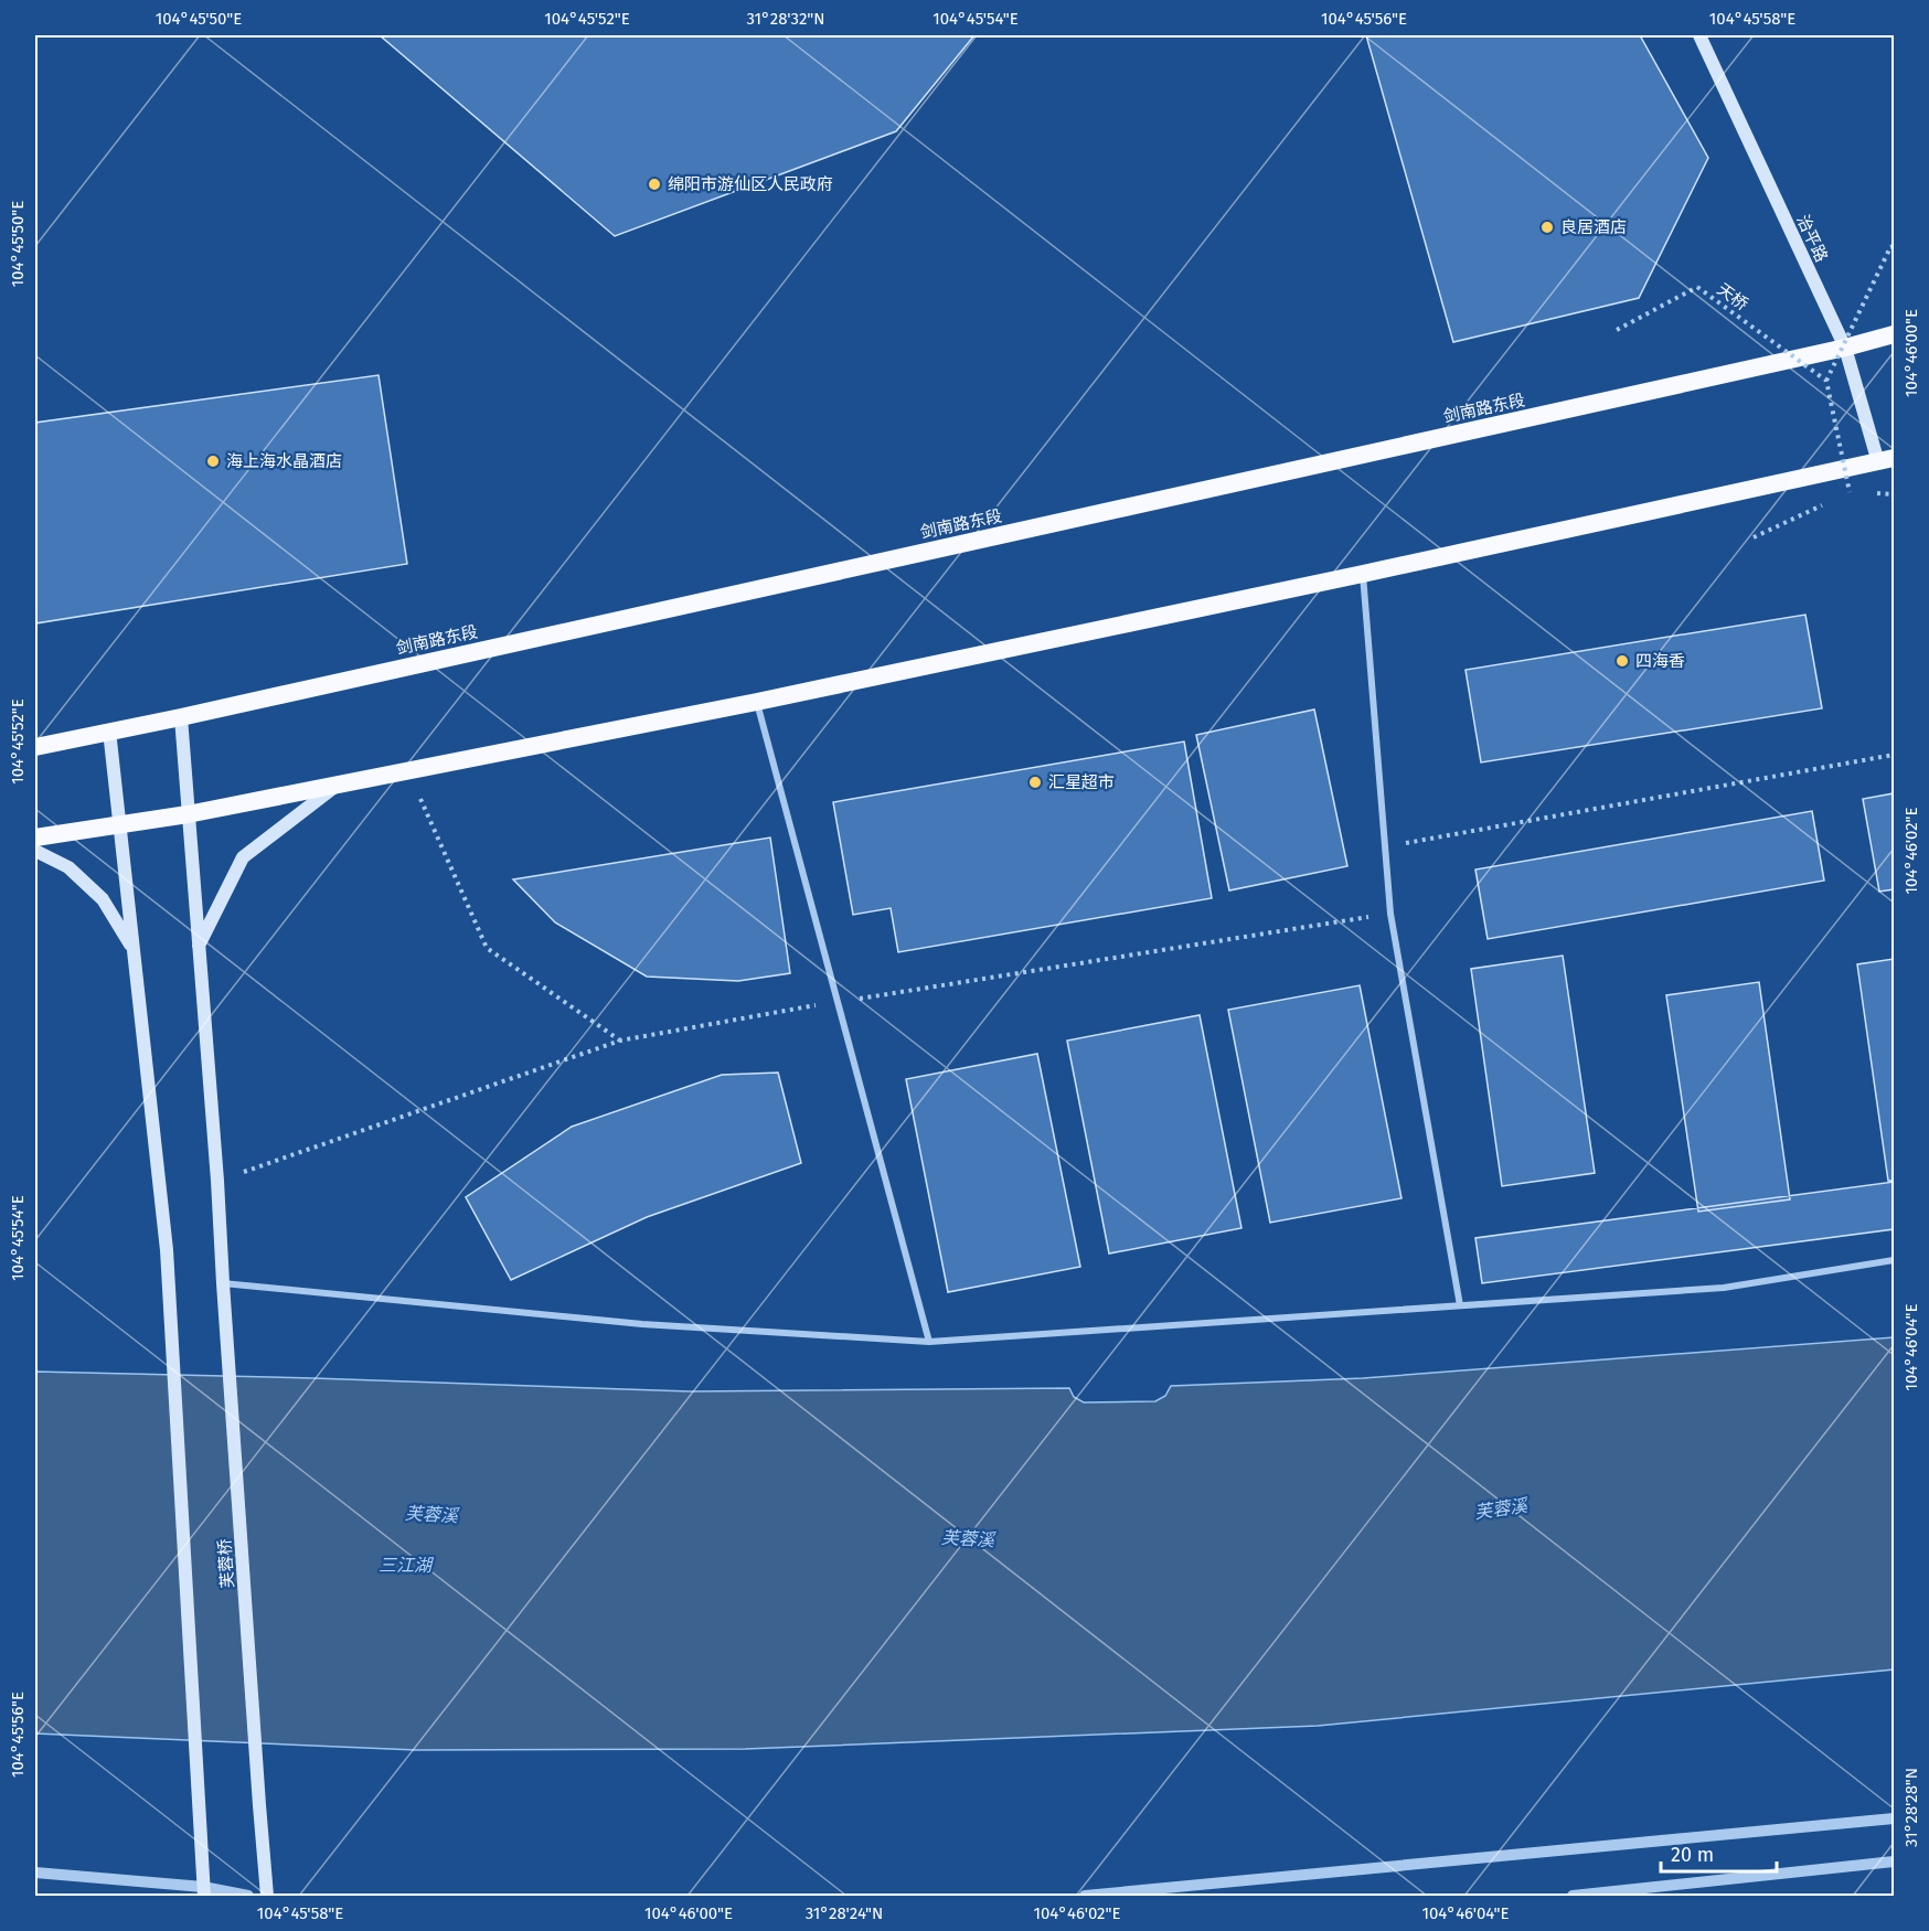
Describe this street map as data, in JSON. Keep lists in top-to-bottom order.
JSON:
{
  "streets": {
    "highway": ["剑南路东段"],
    "main road": ["治平路", "芙蓉桥"],
    "path": ["天桥"]
  },
  "crossings": [
    ["治平路", "剑南路东段"],
    ["剑南路东段", "芙蓉桥"]
  ],
  "water": ["芙蓉溪", "三江湖"],
  "places": [
    "绵阳市游仙区人民政府",
    "良居酒店",
    "海上海水晶酒店",
    "四海香",
    "汇星超市"
  ],
  "scale_bar": "20 m",
  "coordinates": [
    "104°45'50\"E",
    "104°45'52\"E",
    "31°28'32\"N",
    "104°45'54\"E",
    "104°45'56\"E",
    "104°45'58\"E",
    "104°46'00\"E",
    "104°46'02\"E",
    "104°46'04\"E",
    "31°28'28\"N",
    "31°28'24\"N"
  ]
}
